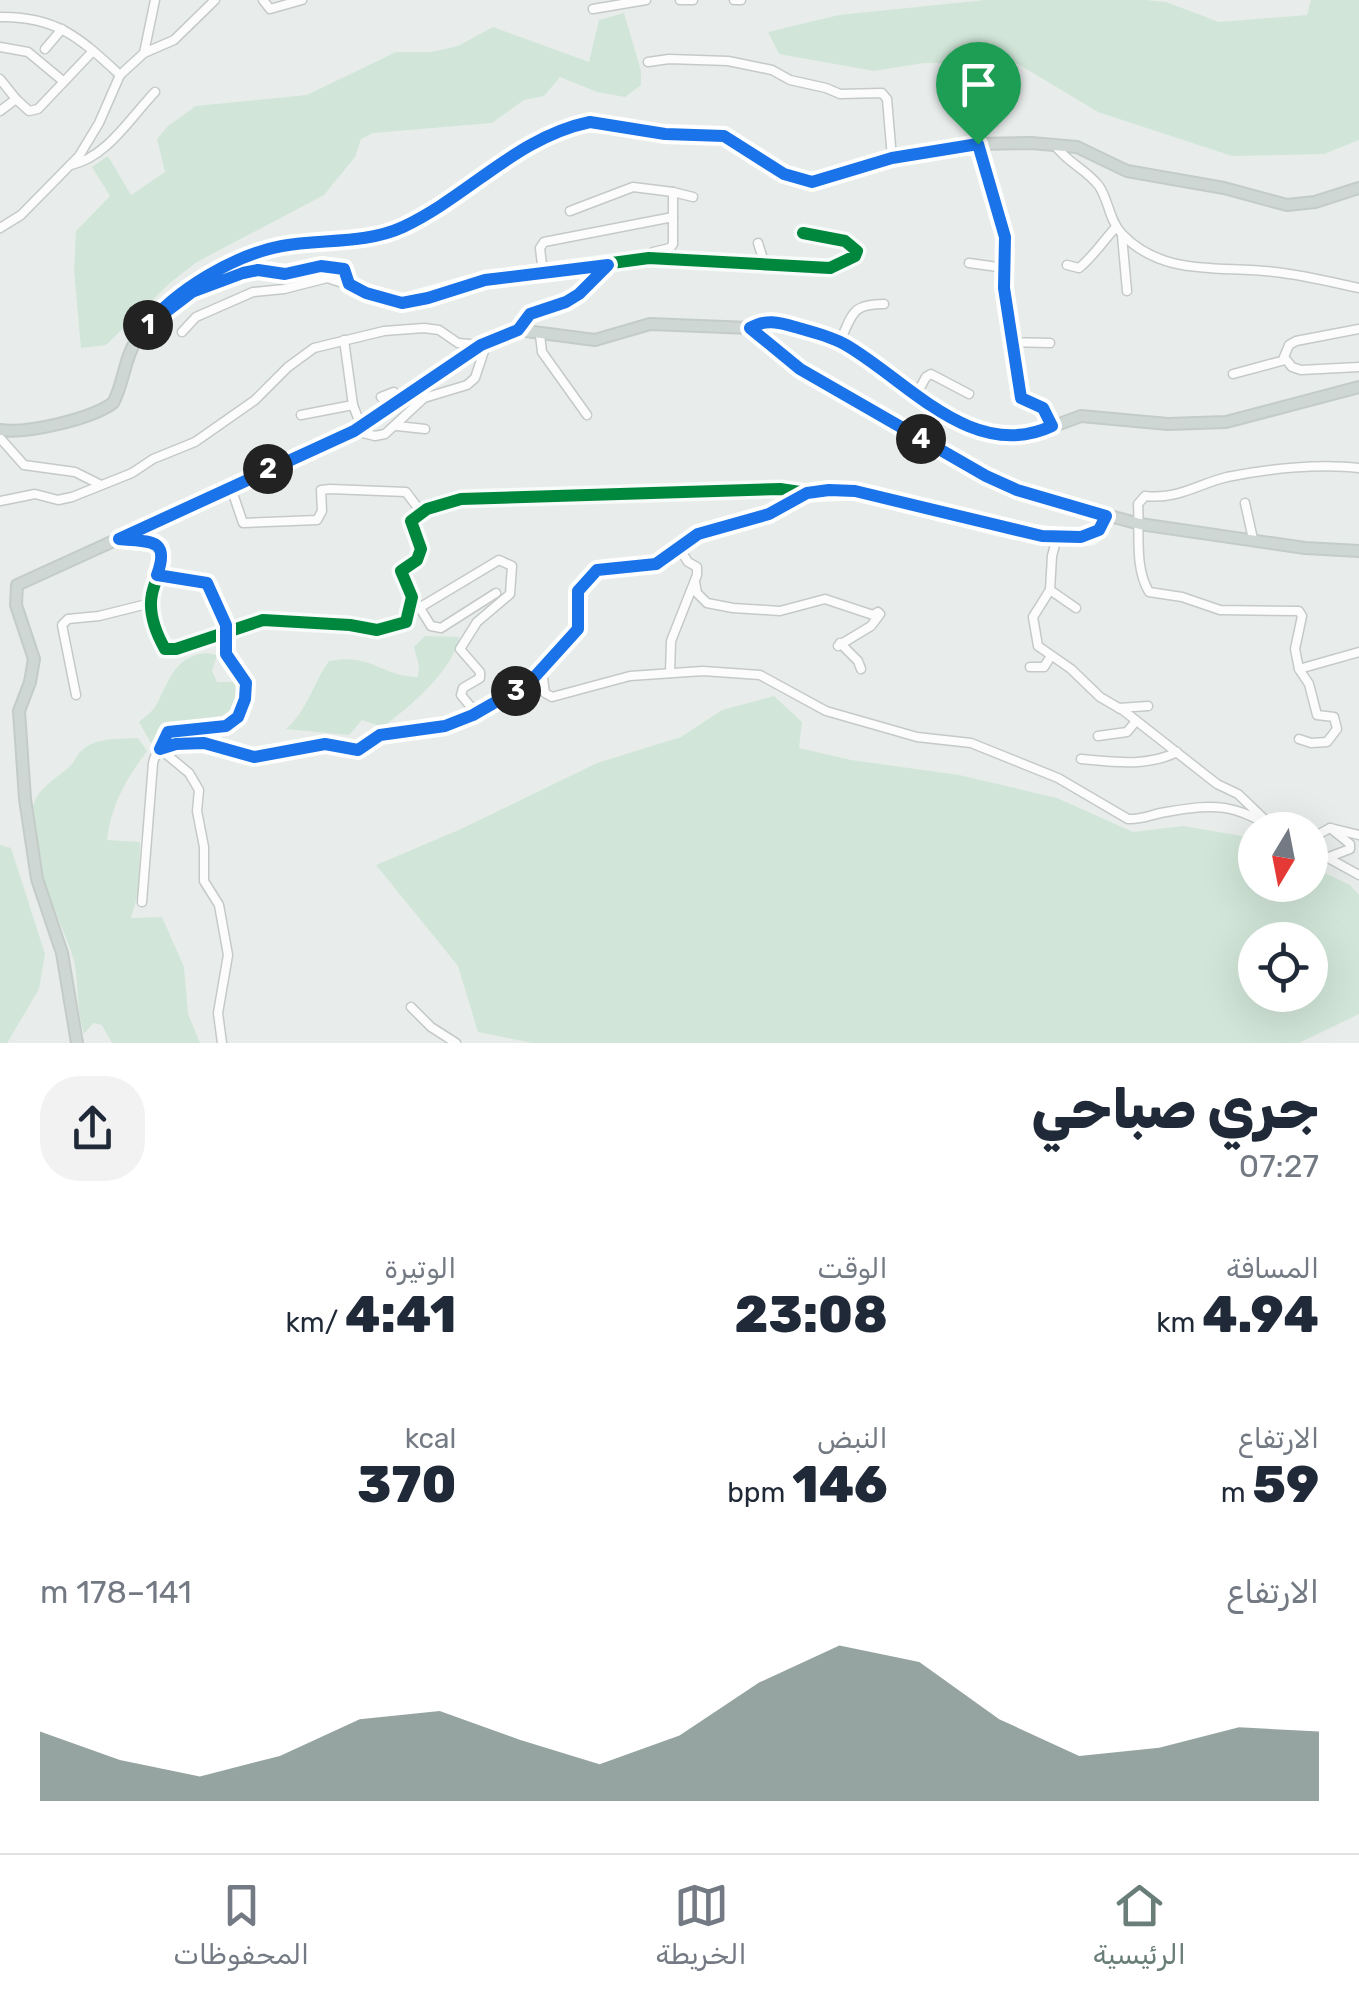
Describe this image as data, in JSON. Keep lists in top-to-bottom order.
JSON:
{
  "north": "bottom",
  "page": {
    "pins": [
      "1",
      "4",
      "2",
      "3"
    ],
    "heading": ["جري صباحي", "07:27"],
    "stats": [
      ["المسافة", "4.94 km"],
      ["الوقت", "23:08"],
      ["الوتيرة", "4:41 /km"],
      ["الارتفاع", "59 m"],
      ["النبض", "146 bpm"],
      ["kcal", "370"]
    ],
    "chart": ["الارتفاع", "141–178 m"],
    "tabs": ["الرئيسية", "الخريطة", "المحفوظات"]
  }
}
